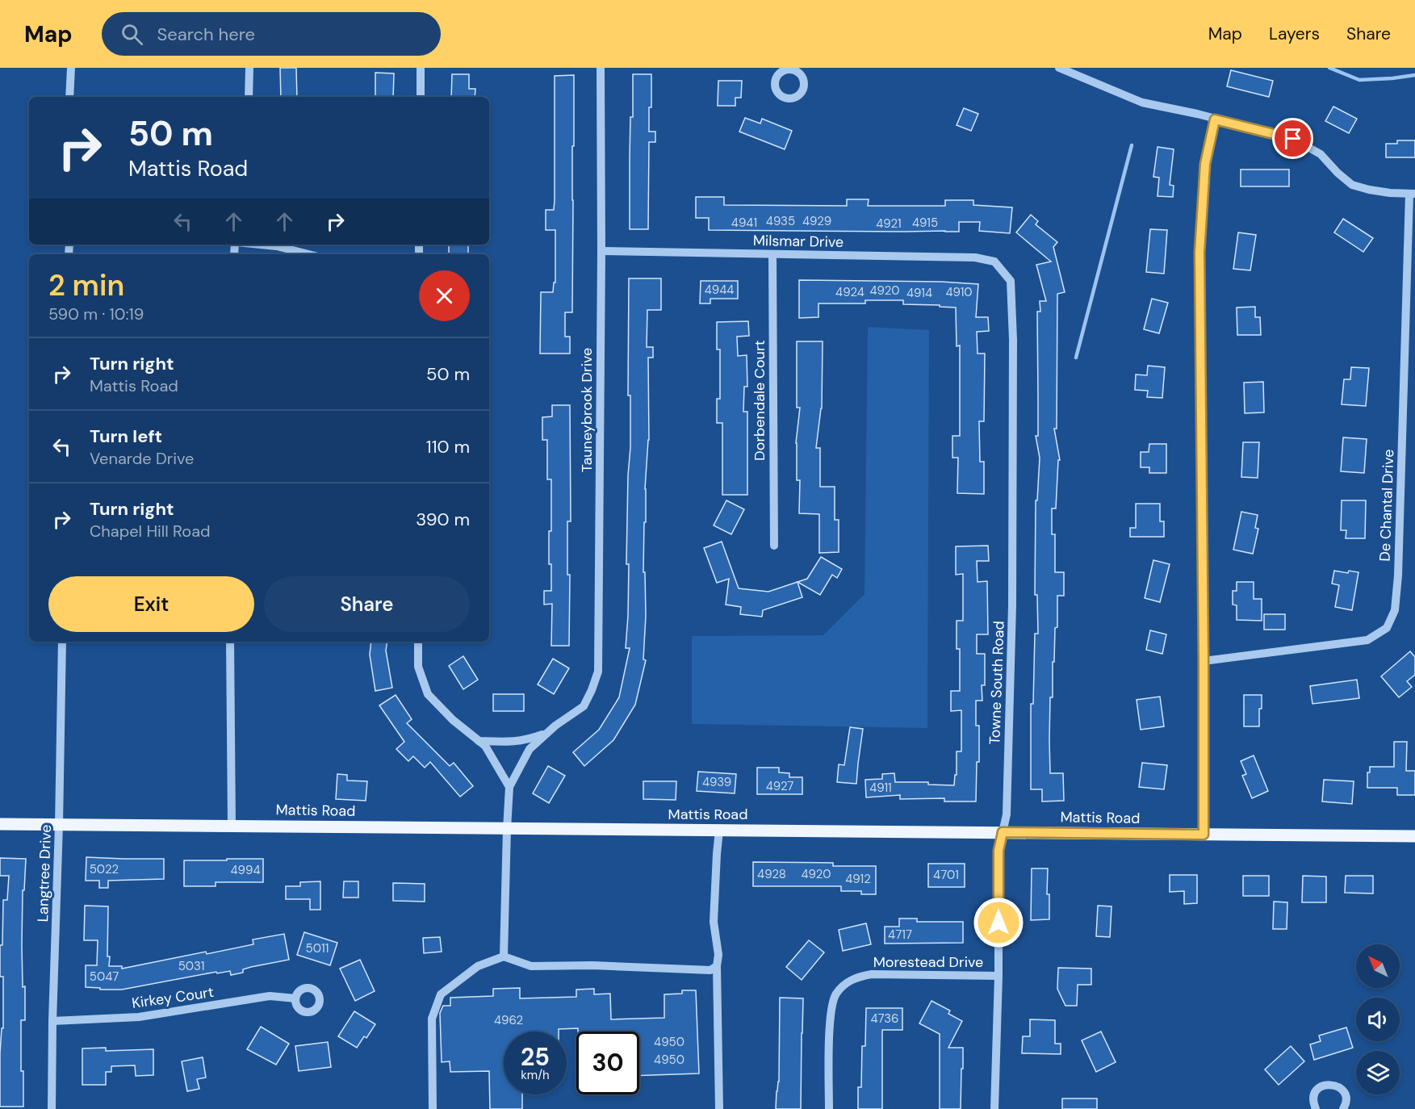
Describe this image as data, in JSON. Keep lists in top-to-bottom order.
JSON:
{
  "streets": {
    "main road": ["Mattis Road"],
    "street": [
      "Milsmar Drive",
      "Dorbendale Court",
      "Tauneybrook Drive",
      "De Chantal Drive",
      "Towne South Road",
      "Langtree Drive",
      "Morestead Drive",
      "Kirkey Court"
    ]
  },
  "crossings": [
    ["Milsmar Drive", "Dorbendale Court"],
    ["Milsmar Drive", "Tauneybrook Drive"],
    ["Milsmar Drive", "Towne South Road"],
    ["Tauneybrook Drive", "Mattis Road"],
    ["Towne South Road", "Mattis Road"],
    ["Towne South Road", "Morestead Drive"],
    ["Mattis Road", "Langtree Drive"],
    ["Langtree Drive", "Kirkey Court"]
  ],
  "house_numbers": [
    "4935",
    "4929",
    "4941",
    "4915",
    "4921",
    "4944",
    "4920",
    "4924",
    "4910",
    "4914",
    "4939",
    "4927",
    "4911",
    "5022",
    "4994",
    "4928",
    "4920",
    "4701",
    "4912",
    "4717",
    "5011",
    "5031",
    "5047",
    "4736",
    "4962",
    "4950",
    "4950"
  ],
  "north": "top left",
  "page": {
    "header": "Map",
    "search": "Search here",
    "nav": ["Map", "Layers", "Share"],
    "turn": ["50 m", "Mattis Road"],
    "heading": ["2 min", "590 m · 10:19"],
    "list": [
      {
        "name": "Turn right",
        "note": "Mattis Road",
        "value": "50 m"
      },
      {
        "name": "Turn left",
        "note": "Venarde Drive",
        "value": "110 m"
      },
      {
        "name": "Turn right",
        "note": "Chapel Hill Road",
        "value": "390 m"
      }
    ],
    "buttons": ["Exit", "Share"],
    "speed": "25 km/h",
    "limit": "30"
  }
}
